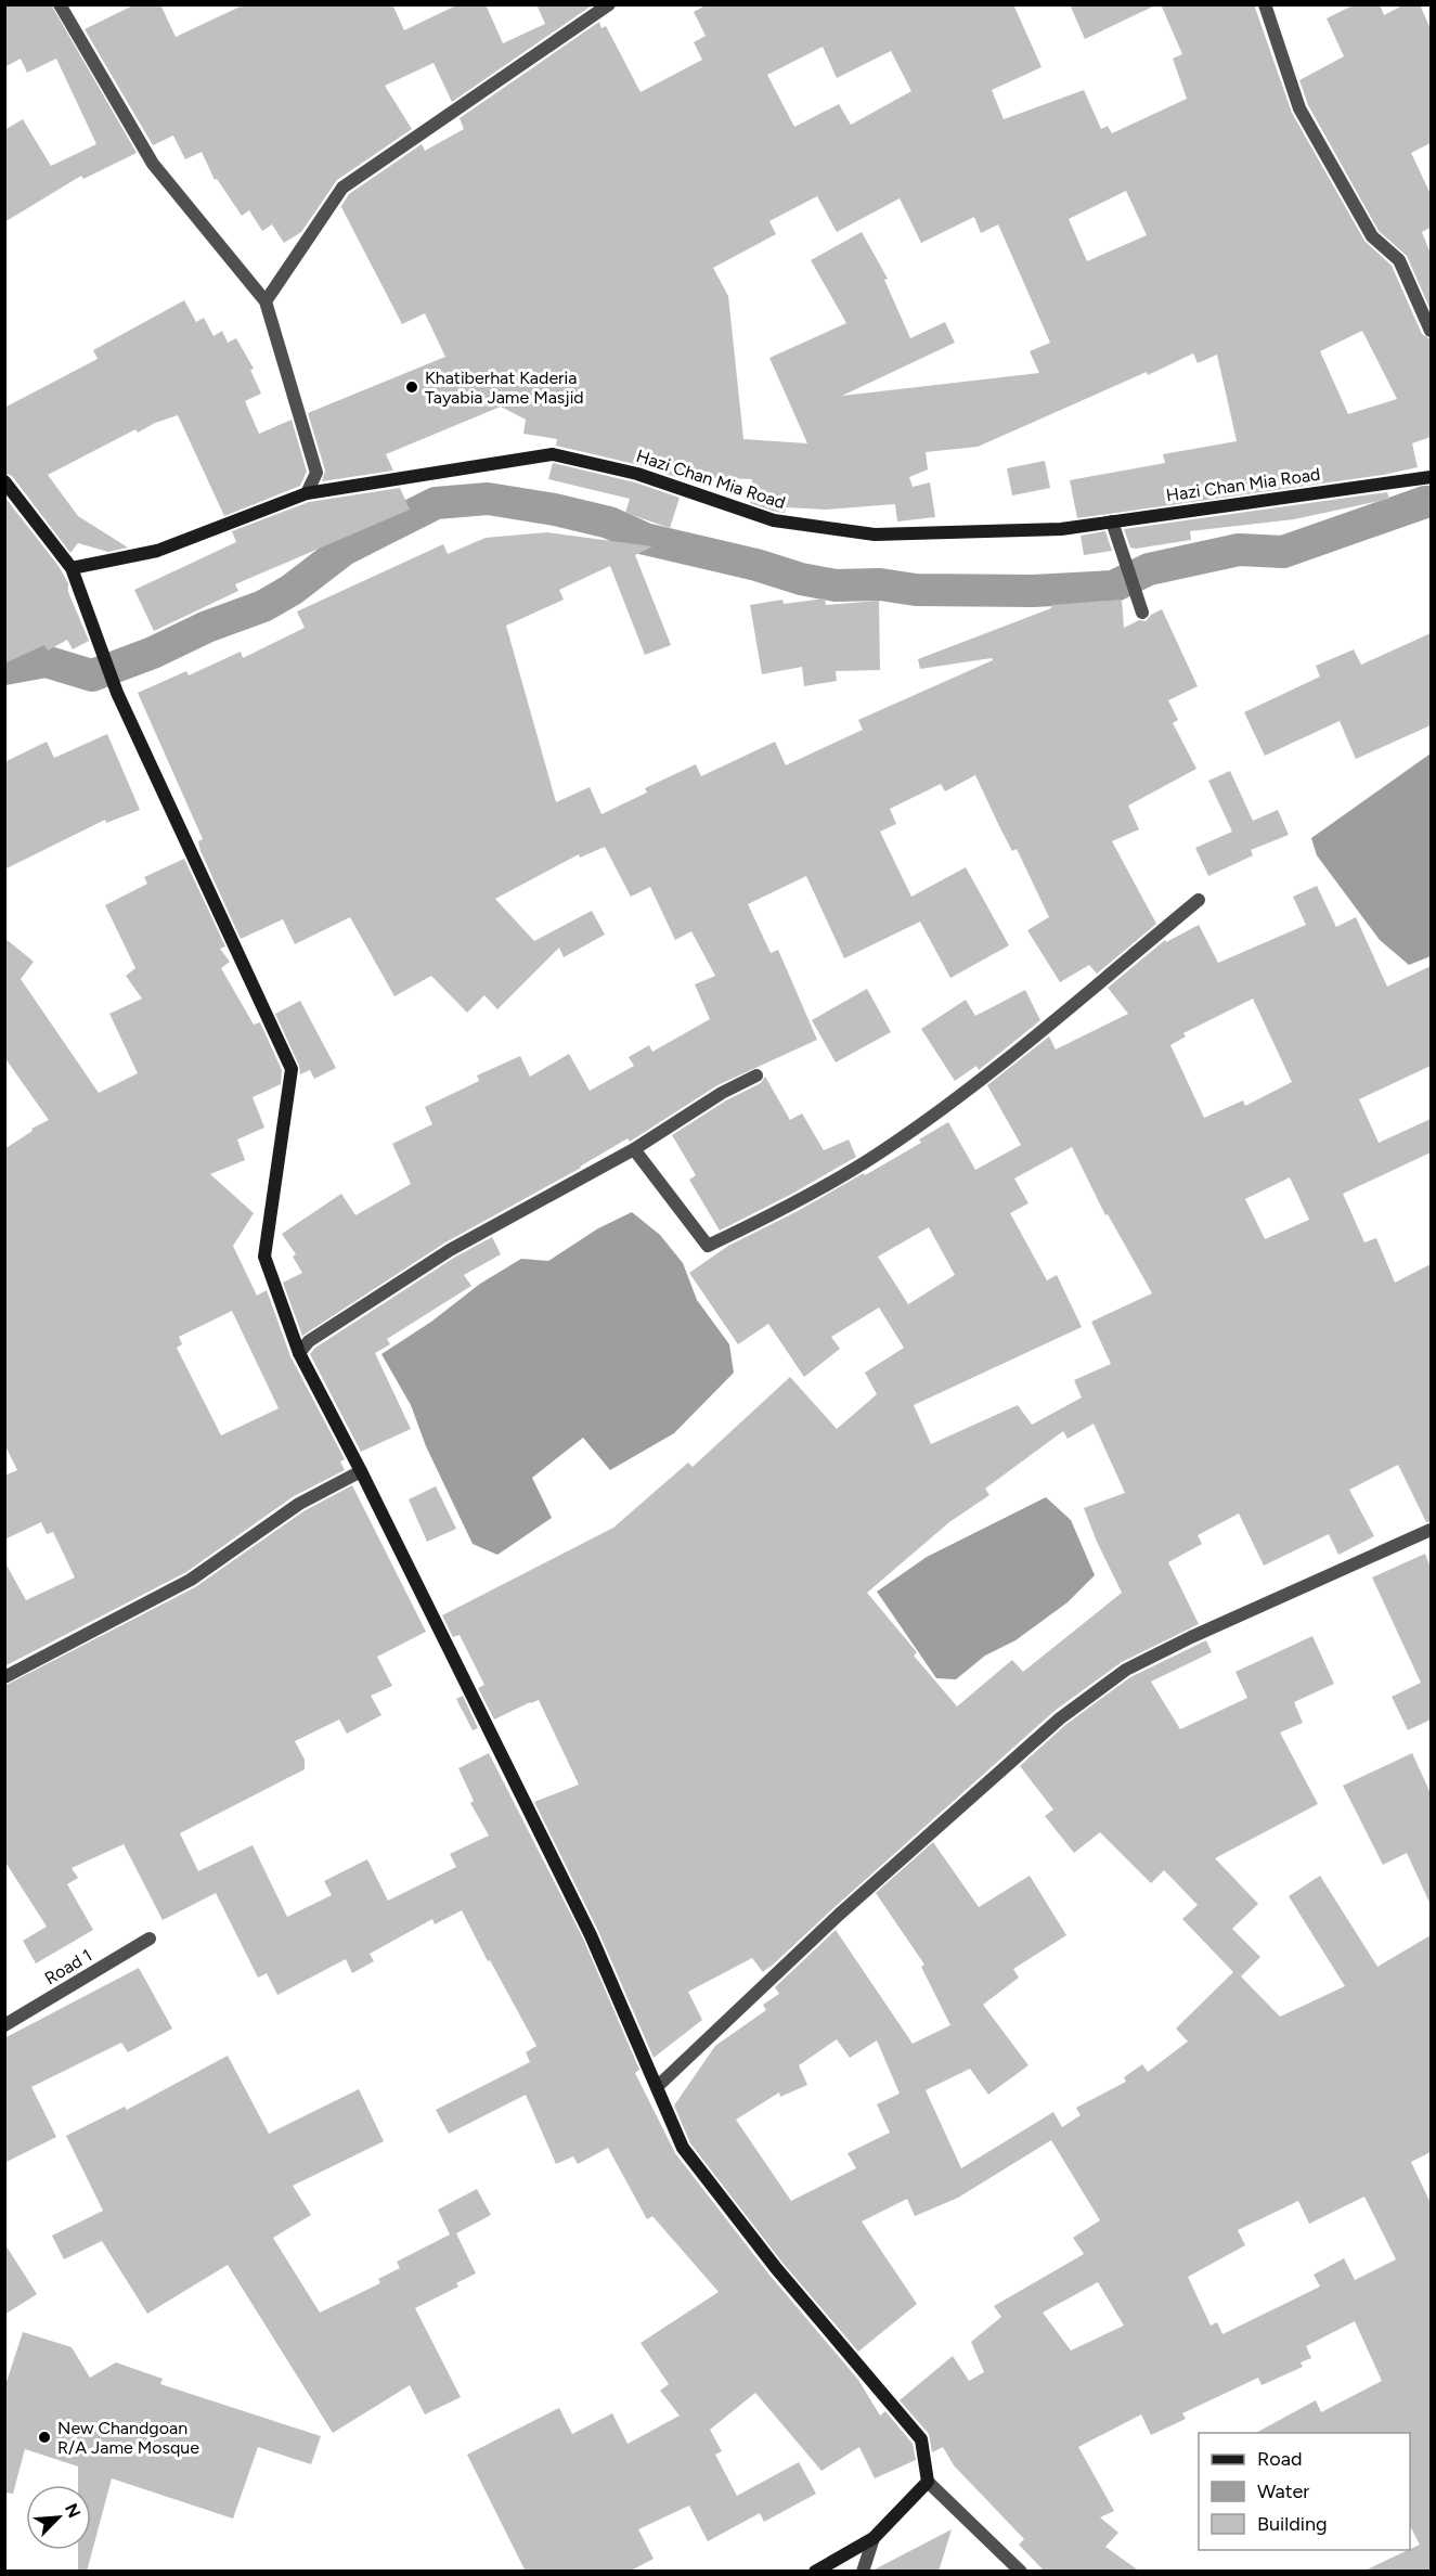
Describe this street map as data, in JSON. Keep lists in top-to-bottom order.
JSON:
{
  "streets": {
    "street": ["Hazi Chan Mia Road", "Road 1"]
  },
  "places": ["Khatiberhat Kaderia Tayabia Jame Masjid", "New Chandgoan R/A Jame Mosque"],
  "legend": ["Road", "Water", "Building"],
  "north": "top right"
}
